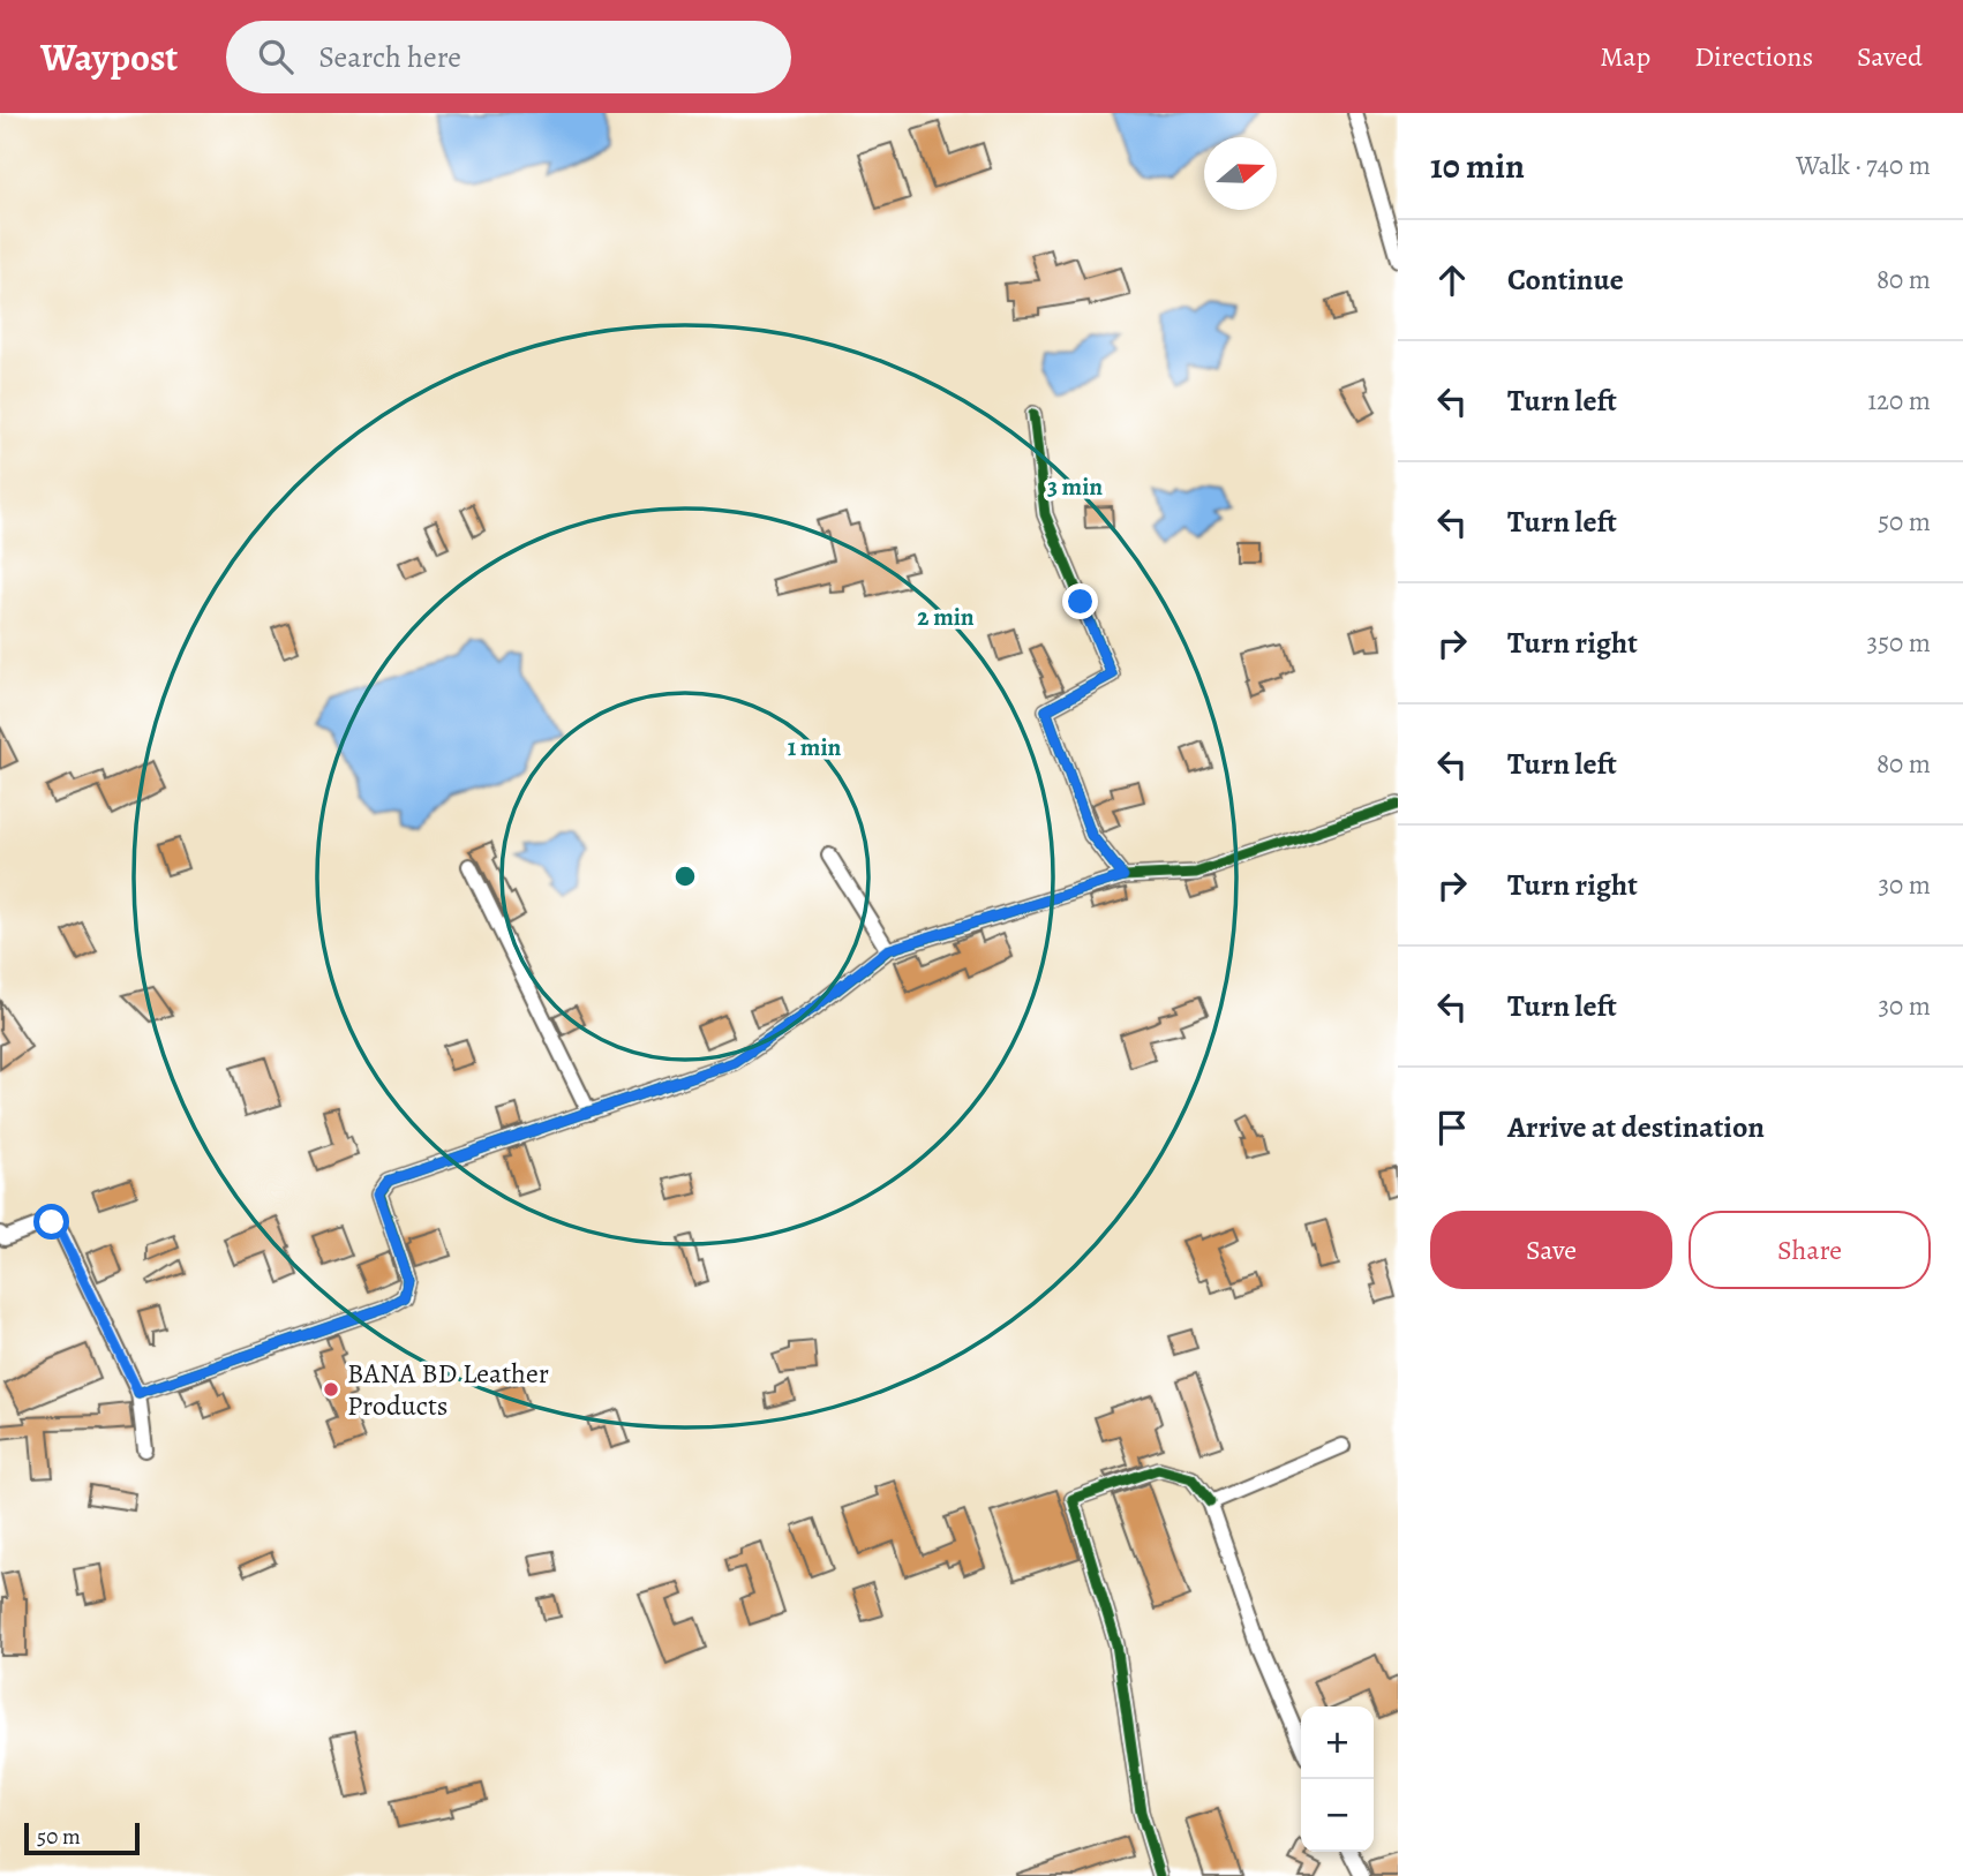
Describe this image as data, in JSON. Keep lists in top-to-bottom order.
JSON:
{
  "places": ["BANA BD Leather Products"],
  "scale_bar": "50 m",
  "north": "right",
  "page": {
    "header": "Waypost",
    "search": "Search here",
    "nav": ["Map", "Directions", "Saved"],
    "heading": ["10 min", "Walk · 740 m"],
    "list": [
      ["Continue", "80 m"],
      ["Turn left", "120 m"],
      ["Turn left", "50 m"],
      ["Turn right", "350 m"],
      ["Turn left", "80 m"],
      ["Turn right", "30 m"],
      ["Turn left", "30 m"],
      "Arrive at destination"
    ],
    "buttons": ["Save", "Share"],
    "map_buttons": ["+", "−"],
    "scale": "50 m"
  },
  "rings": ["3 min", "2 min", "1 min"]
}
